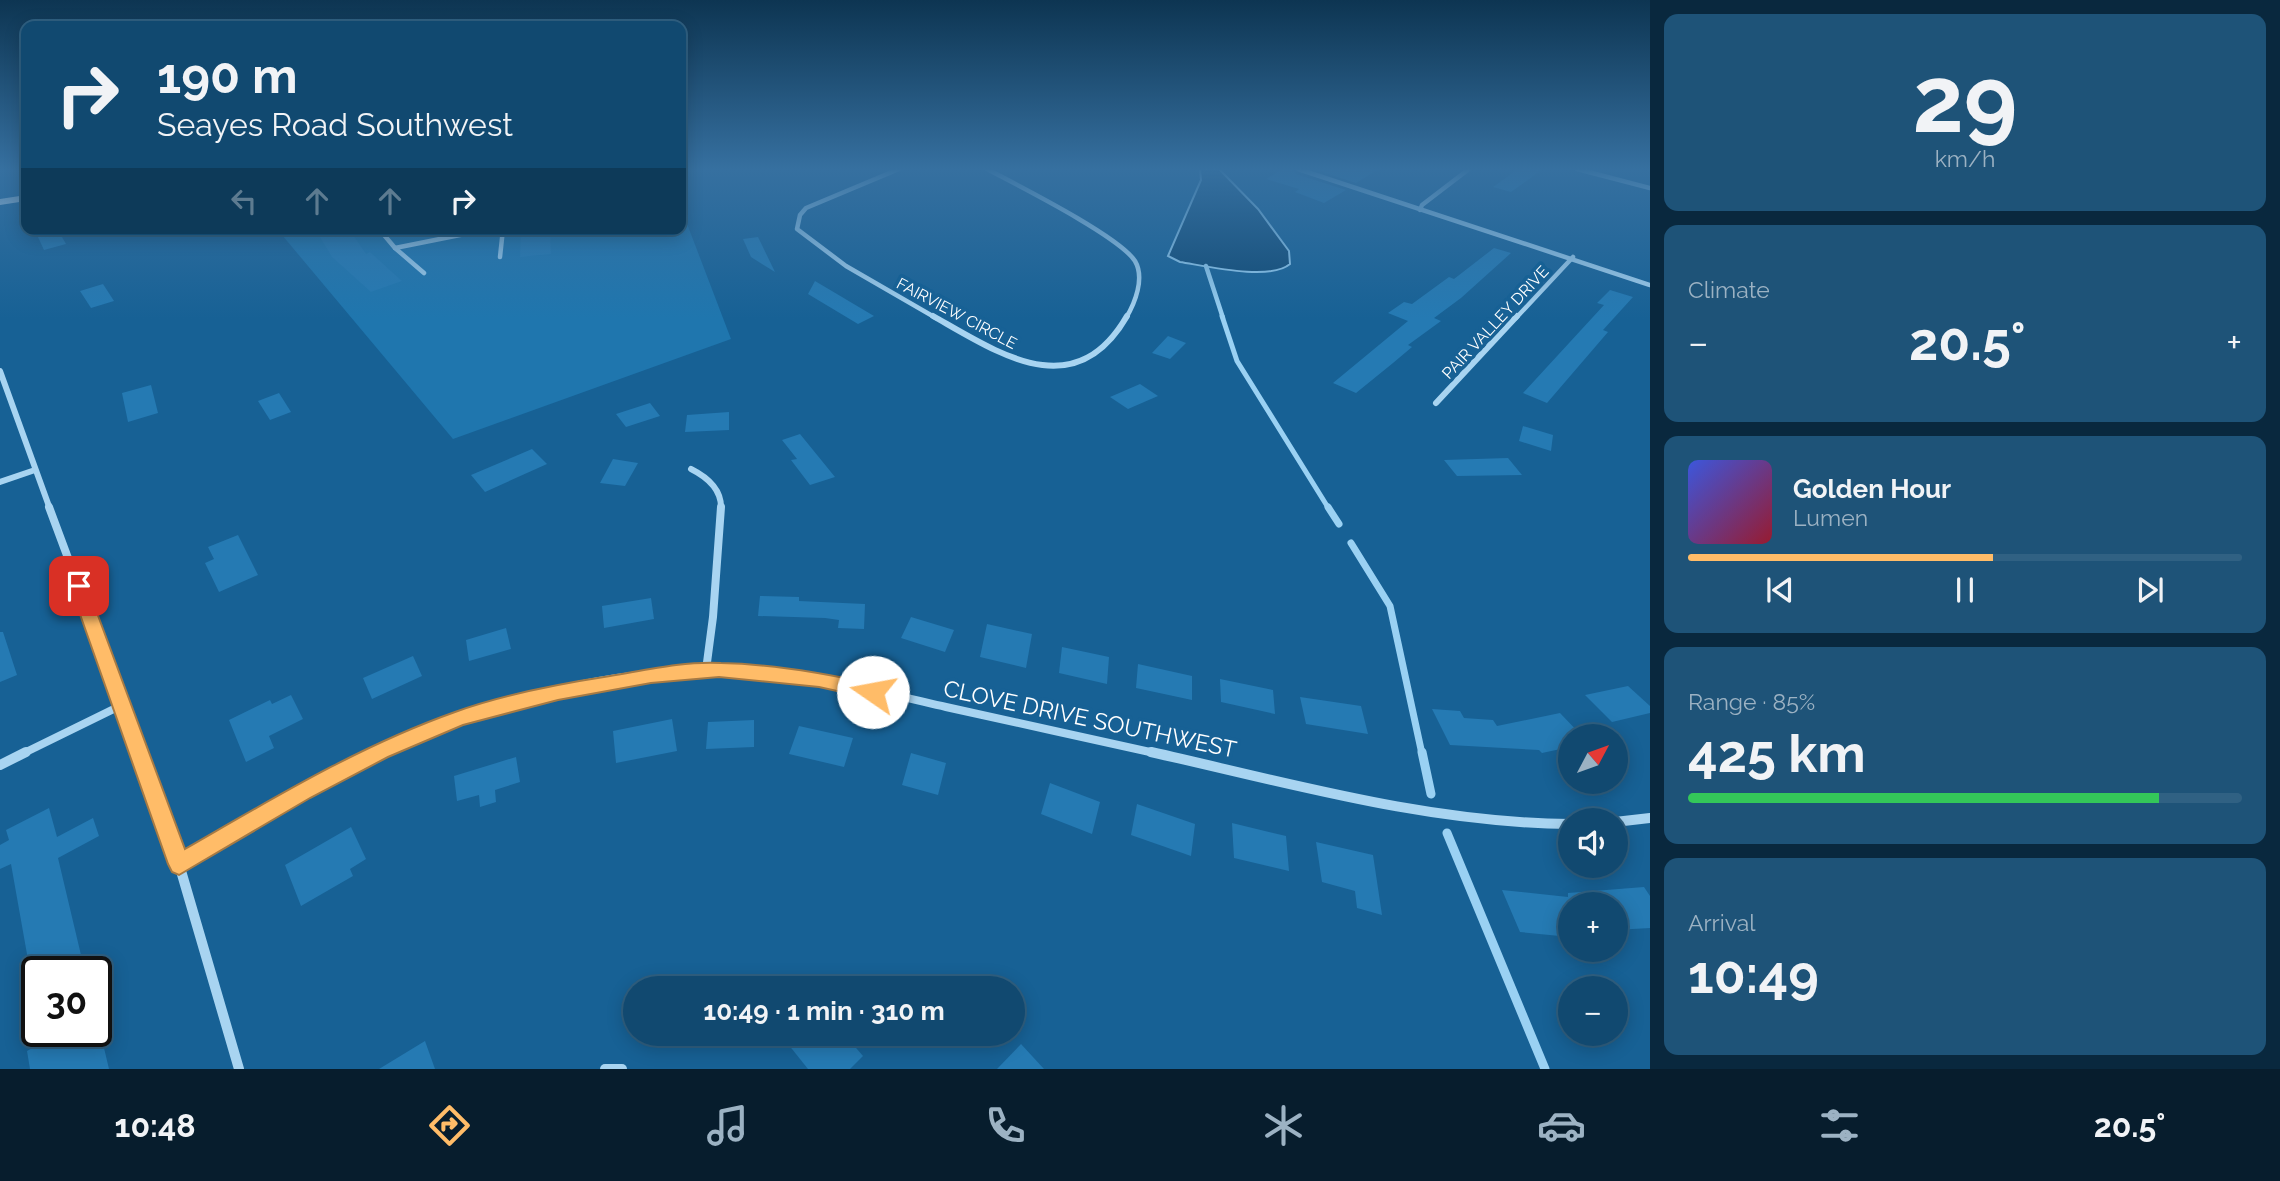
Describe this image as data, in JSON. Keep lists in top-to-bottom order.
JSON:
{
  "streets": {
    "street": ["FAIRVIEW CIRCLE", "PAIR VALLEY DRIVE", "CLOVE DRIVE SOUTHWEST"]
  },
  "north": "top right",
  "page": {
    "tile": [
      ["29", "km/h"],
      "Climate",
      ["Range · 85%", "425 km"],
      ["Arrival", "10:49"]
    ],
    "turn": ["190 m", "Seayes Road Southwest"],
    "heat": ["−", "20.5°", "+"],
    "song": ["Golden Hour", "Lumen"],
    "map_buttons": ["+", "−"],
    "limit": "30",
    "trip": "10:49 · 1 min · 310 m",
    "tabs": ["10:48", "20.5°"]
  }
}
